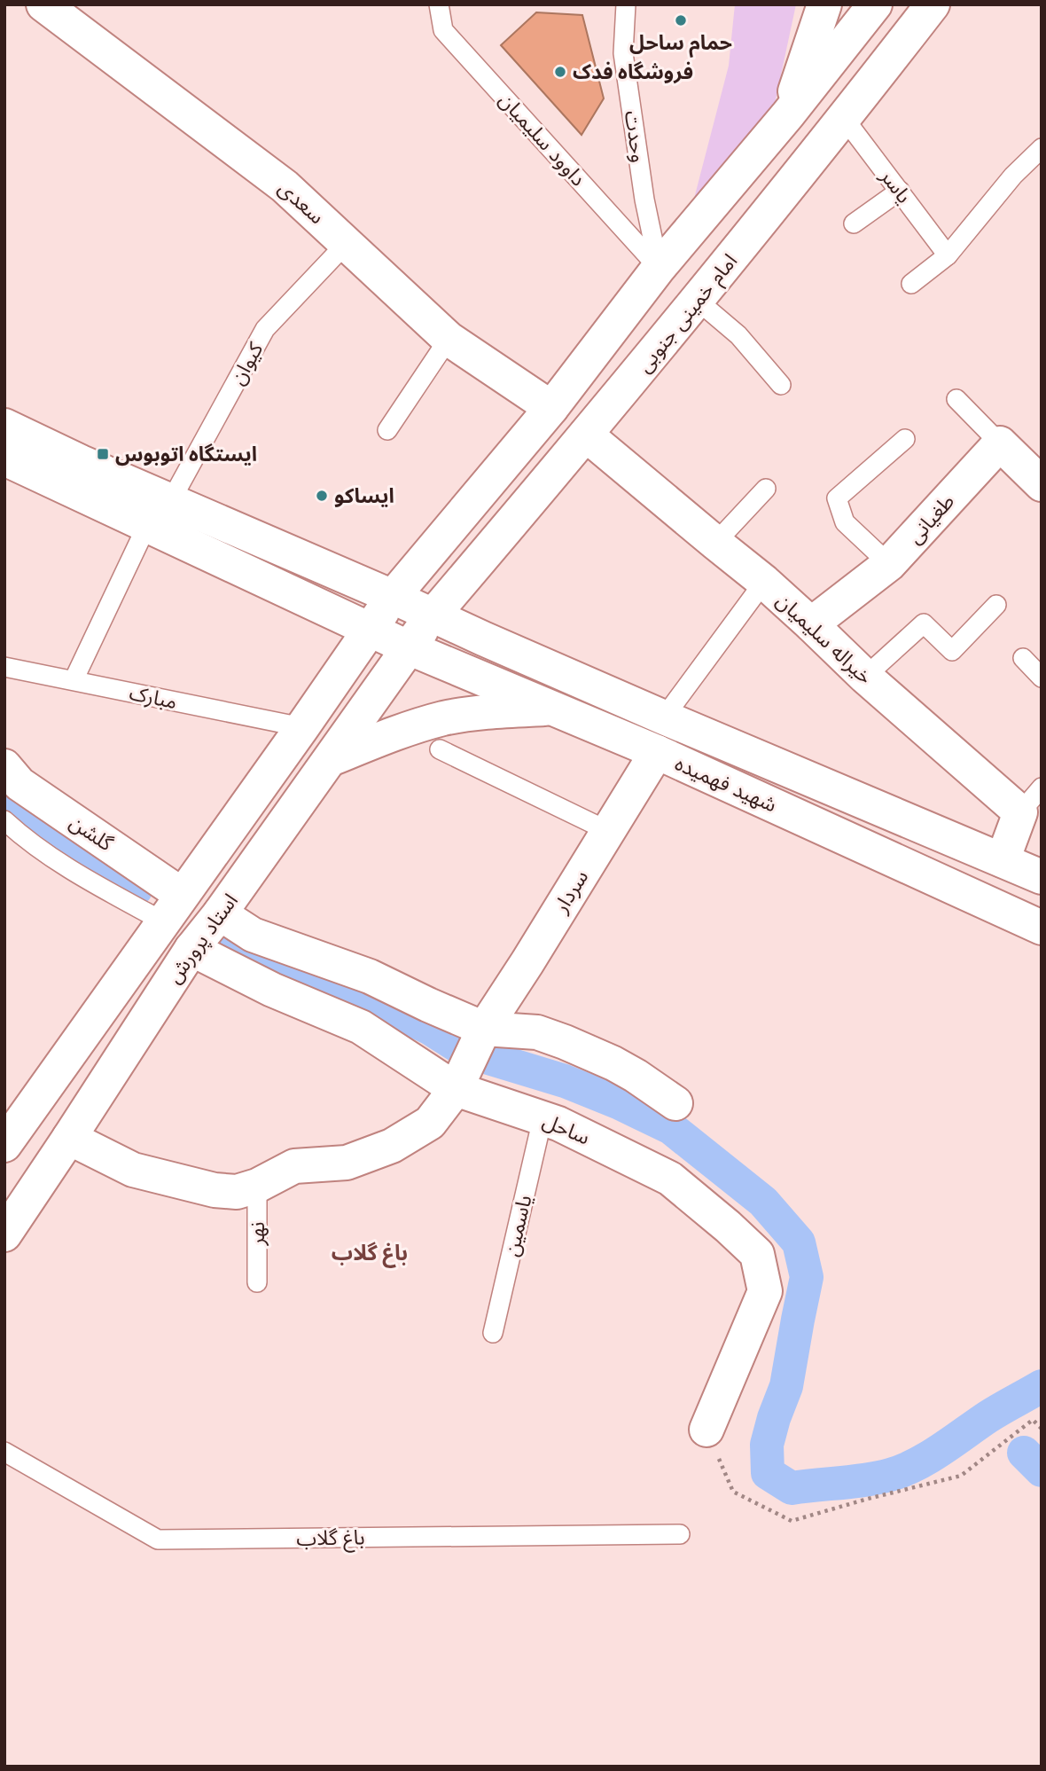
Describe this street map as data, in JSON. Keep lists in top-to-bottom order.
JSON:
{
  "streets": {
    "main road": [
      "سعدی",
      "امام خمینی جنوبی",
      "طغیانی",
      "خیراله سلیمیان",
      "شهید فهمیده",
      "گلشن",
      "سردار",
      "استاد پرورش",
      "ساحل"
    ],
    "lane": [
      "وحدت",
      "داوود سلیمیان",
      "یاسر",
      "کیوان",
      "مبارک",
      "یاسمین",
      "نهر",
      "باغ گلاب"
    ]
  },
  "crossings": [
    ["وحدت", "داوود سلیمیان"],
    ["یاسر", "امام خمینی جنوبی"],
    ["سعدی", "کیوان"],
    ["امام خمینی جنوبی", "خیراله سلیمیان"],
    ["امام خمینی جنوبی", "شهید فهمیده"],
    ["امام خمینی جنوبی", "استاد پرورش"],
    ["کیوان", "مبارک"],
    ["طغیانی", "خیراله سلیمیان"],
    ["خیراله سلیمیان", "شهید فهمیده"],
    ["مبارک", "استاد پرورش"],
    ["شهید فهمیده", "سردار"],
    ["شهید فهمیده", "استاد پرورش"],
    ["گلشن", "استاد پرورش"],
    ["سردار", "ساحل"],
    ["سردار", "نهر"],
    ["استاد پرورش", "ساحل"],
    ["ساحل", "یاسمین"]
  ],
  "districts": ["باغ گلاب"],
  "places": {
    "other": ["حمام ساحل", "فروشگاه فدک", "ایساکو"],
    "transit": ["ایستگاه اتوبوس"]
  }
}
